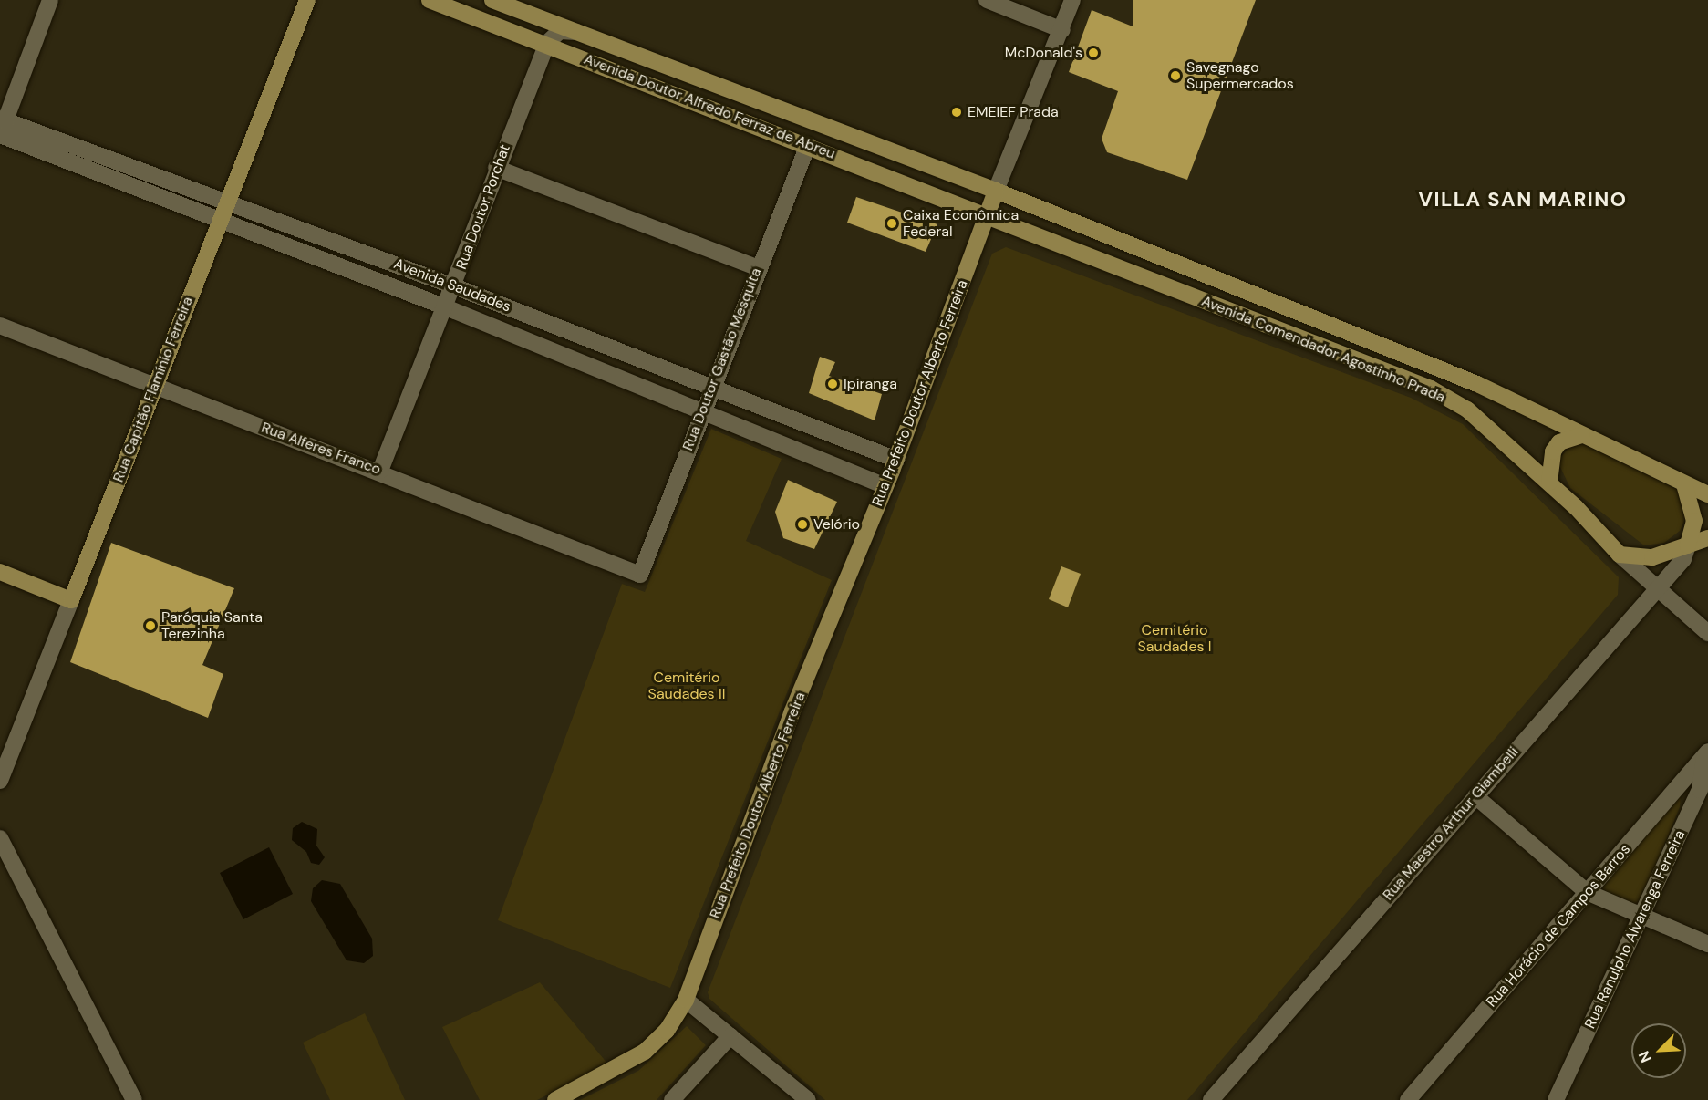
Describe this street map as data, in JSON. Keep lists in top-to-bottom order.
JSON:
{
  "streets": {
    "main road": [
      "Avenida Doutor Alfredo Ferraz de Abreu",
      "Avenida Comendador Agostinho Prada",
      "Rua Capitão Flamínio Ferreira",
      "Rua Prefeito Doutor Alberto Ferreira"
    ],
    "street": [
      "Rua Doutor Porchat",
      "Avenida Saudades",
      "Rua Doutor Gastão Mesquita",
      "Rua Alferes Franco",
      "Rua Maestro Arthur Giambelli",
      "Rua Horácio de Campos Barros",
      "Rua Ranulpho Alvarenga Ferreira"
    ]
  },
  "crossings": [
    ["Avenida Doutor Alfredo Ferraz de Abreu", "Rua Doutor Porchat"],
    ["Avenida Doutor Alfredo Ferraz de Abreu", "Avenida Comendador Agostinho Prada"],
    ["Avenida Doutor Alfredo Ferraz de Abreu", "Rua Doutor Gastão Mesquita"],
    ["Avenida Doutor Alfredo Ferraz de Abreu", "Rua Prefeito Doutor Alberto Ferreira"],
    ["Rua Doutor Porchat", "Avenida Saudades"],
    ["Rua Doutor Porchat", "Rua Alferes Franco"],
    ["Avenida Saudades", "Rua Doutor Gastão Mesquita"],
    ["Avenida Saudades", "Rua Capitão Flamínio Ferreira"],
    ["Avenida Saudades", "Rua Prefeito Doutor Alberto Ferreira"],
    ["Avenida Comendador Agostinho Prada", "Rua Prefeito Doutor Alberto Ferreira"],
    ["Rua Doutor Gastão Mesquita", "Rua Alferes Franco"],
    ["Rua Capitão Flamínio Ferreira", "Rua Alferes Franco"],
    ["Rua Horácio de Campos Barros", "Rua Ranulpho Alvarenga Ferreira"]
  ],
  "districts": ["VILLA SAN MARINO"],
  "parks": ["Cemitério Saudades I", "Cemitério Saudades II"],
  "places": [
    "McDonald's",
    "Savegnago Supermercados",
    "EMEIEF Prada",
    "Caixa Econômica Federal",
    "Ipiranga",
    "Velório",
    "Paróquia Santa Terezinha"
  ],
  "north": "bottom left"
}
